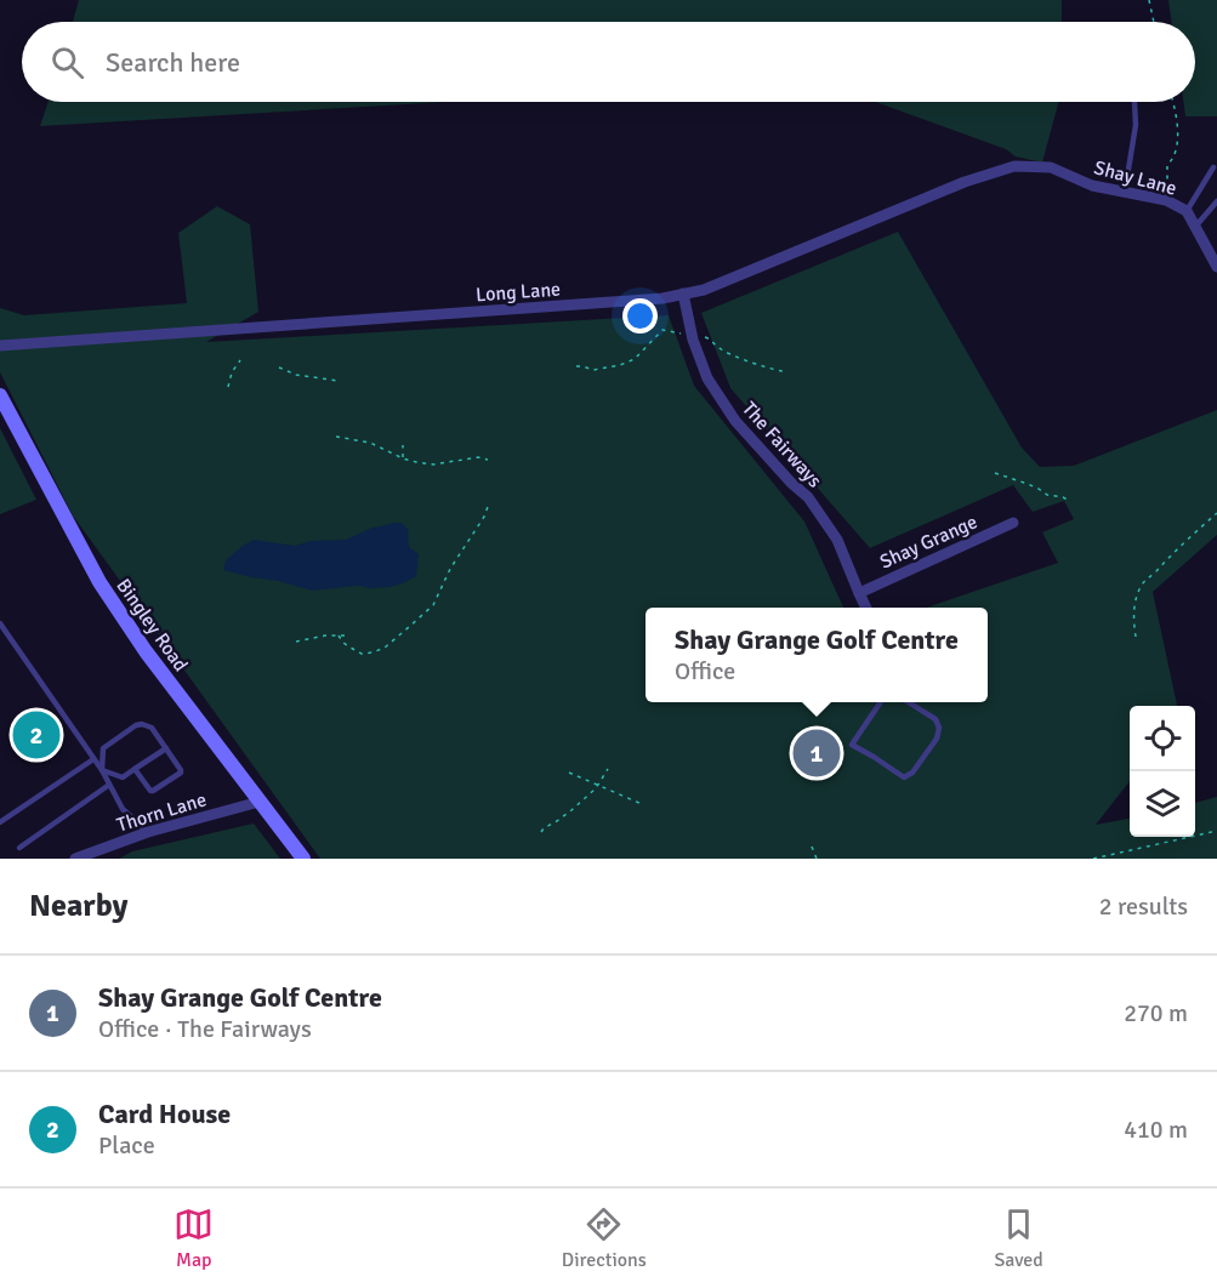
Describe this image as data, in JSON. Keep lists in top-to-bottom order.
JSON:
{
  "streets": {
    "main road": ["Bingley Road"],
    "street": [
      "Shay Lane",
      "Long Lane",
      "The Fairways",
      "Shay Grange",
      "Thorn Lane"
    ]
  },
  "crossings": [
    ["Shay Lane", "Long Lane"],
    ["Long Lane", "The Fairways"],
    ["The Fairways", "Shay Grange"],
    ["Bingley Road", "Thorn Lane"]
  ],
  "page": {
    "search": "Search here",
    "popup": ["Shay Grange Golf Centre", "Office"],
    "pins": ["2", "1"],
    "heading": ["Nearby", "2 results"],
    "list": [
      {
        "mark": "1",
        "name": "Shay Grange Golf Centre",
        "note": "Office · The Fairways",
        "value": "270 m"
      },
      {
        "mark": "2",
        "name": "Card House",
        "note": "Place",
        "value": "410 m"
      }
    ],
    "nav": ["Map", "Directions", "Saved"]
  }
}
